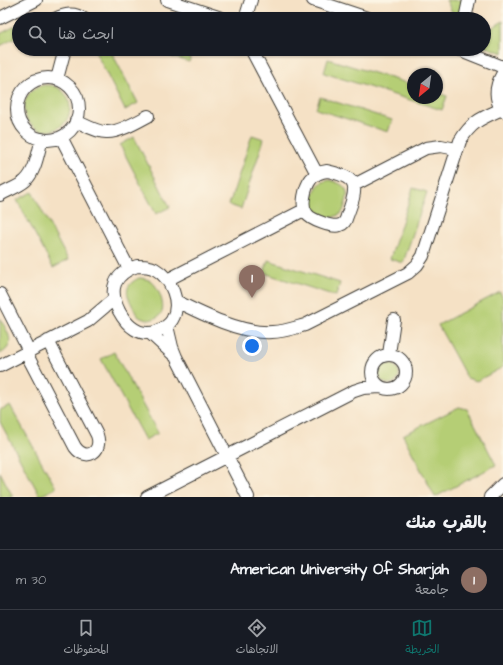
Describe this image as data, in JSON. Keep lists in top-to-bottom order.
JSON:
{
  "north": "bottom left",
  "page": {
    "search": "ابحث هنا",
    "pins": "1",
    "heading": "بالقرب منك",
    "list": [
      {
        "mark": "1",
        "name": "American University Of Sharjah",
        "note": "جامعة",
        "value": "30 m"
      }
    ],
    "nav": ["الخريطة", "الاتجاهات", "المحفوظات"]
  }
}
